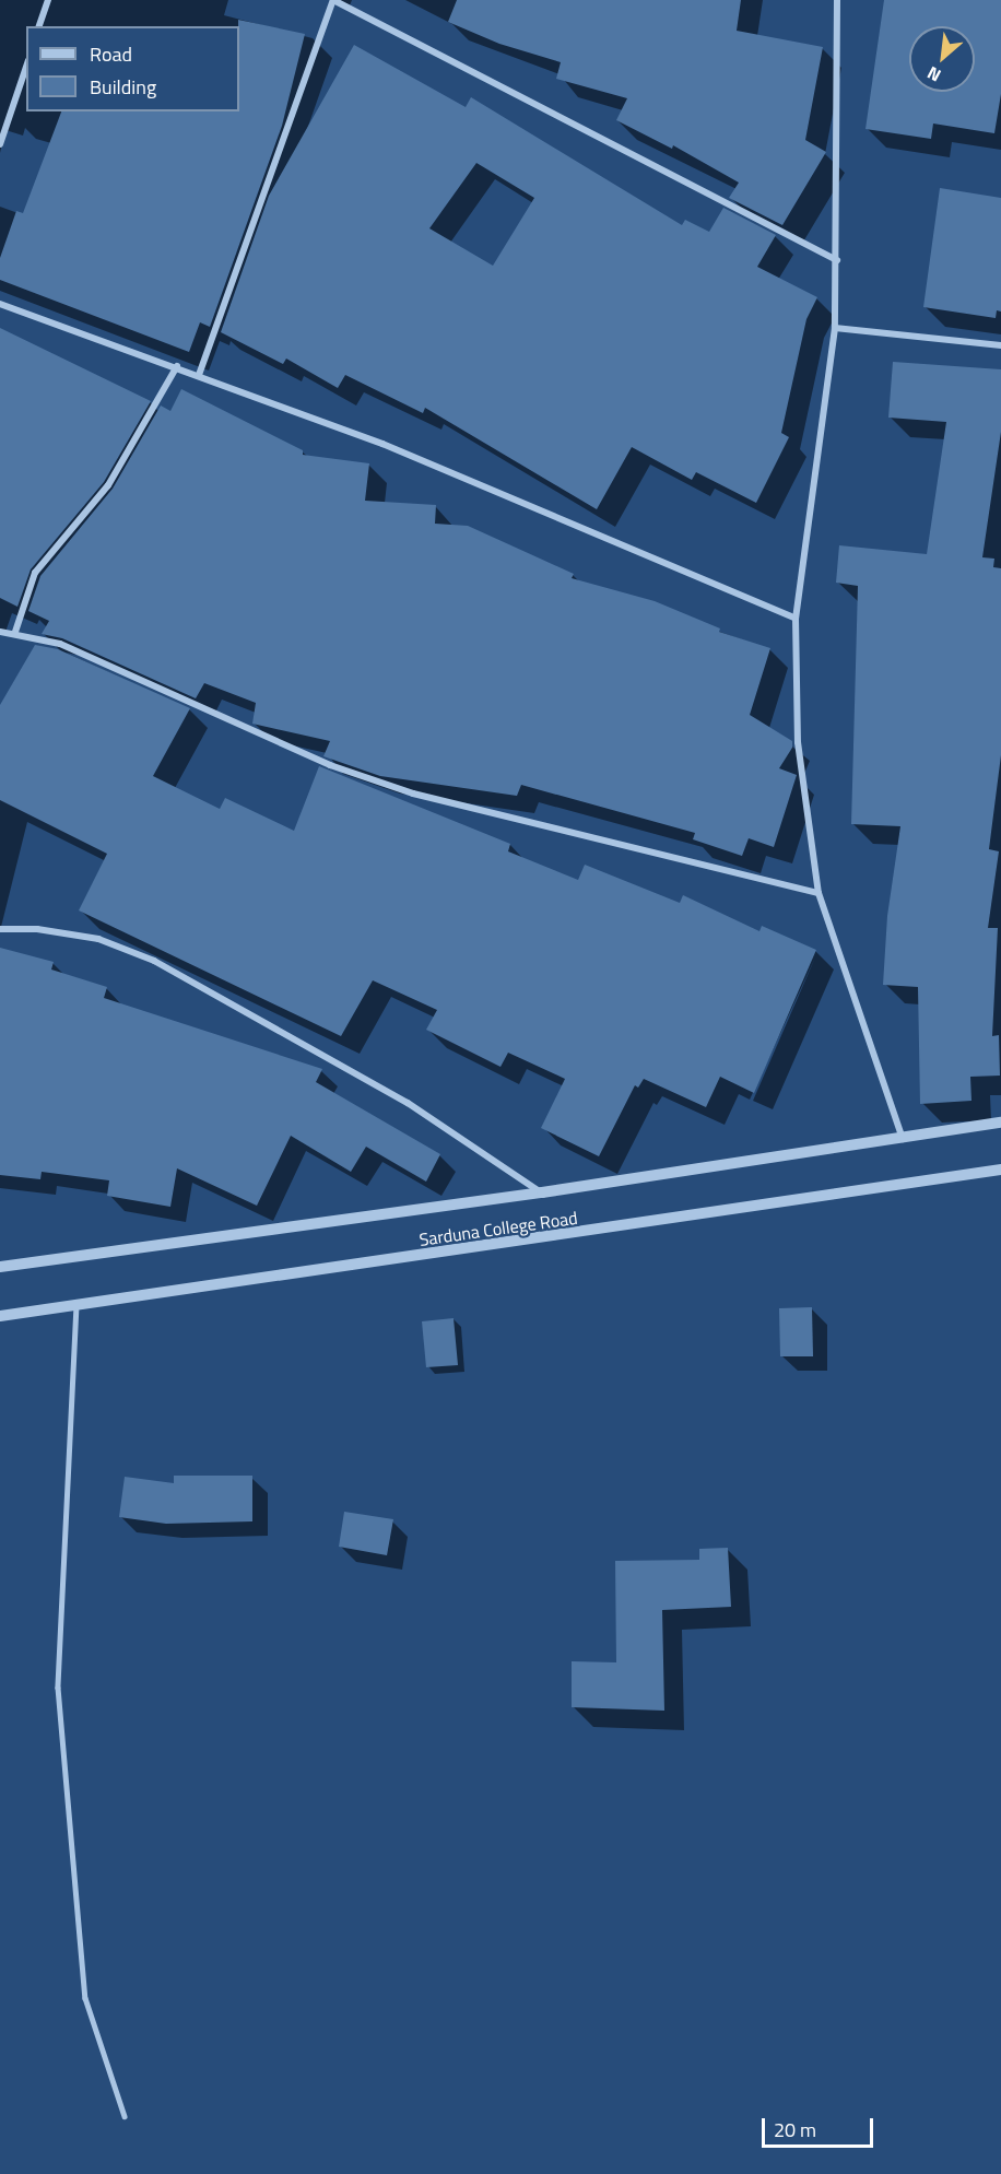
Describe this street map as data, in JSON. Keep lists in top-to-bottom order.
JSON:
{
  "streets": {
    "street": ["Sarduna College Road"]
  },
  "legend": ["Road", "Building"],
  "scale_bar": "20 m",
  "north": "bottom left"
}
